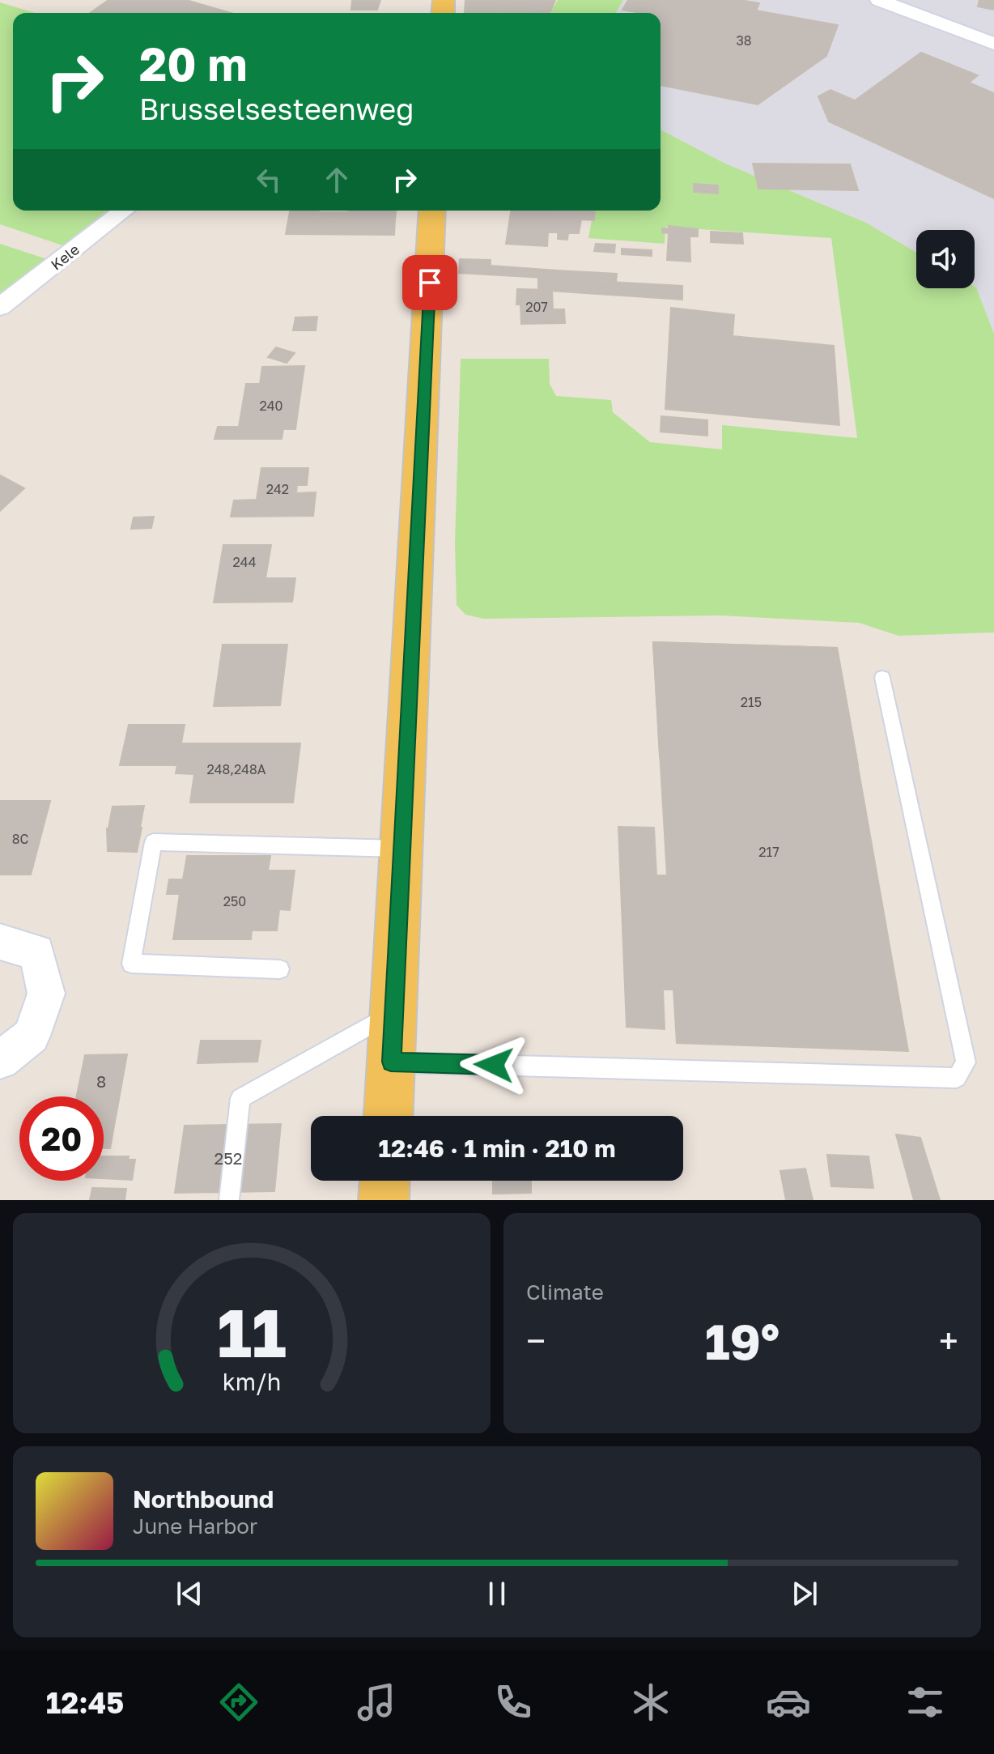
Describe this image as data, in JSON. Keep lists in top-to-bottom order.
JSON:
{
  "streets": {
    "street": ["Kele"]
  },
  "house_numbers": [
    "38",
    "207",
    "240",
    "242",
    "244",
    "215",
    "248,248A",
    "8C",
    "217",
    "250",
    "8",
    "252"
  ],
  "page": {
    "turn": ["20 m", "Brusselsesteenweg"],
    "limit": "20",
    "trip": "12:46 · 1 min · 210 m",
    "tile": "Climate",
    "heat": ["−", "19°", "+"],
    "song": ["Northbound", "June Harbor"],
    "tabs": "12:45",
    "gauge": ["11", "km/h"]
  }
}
